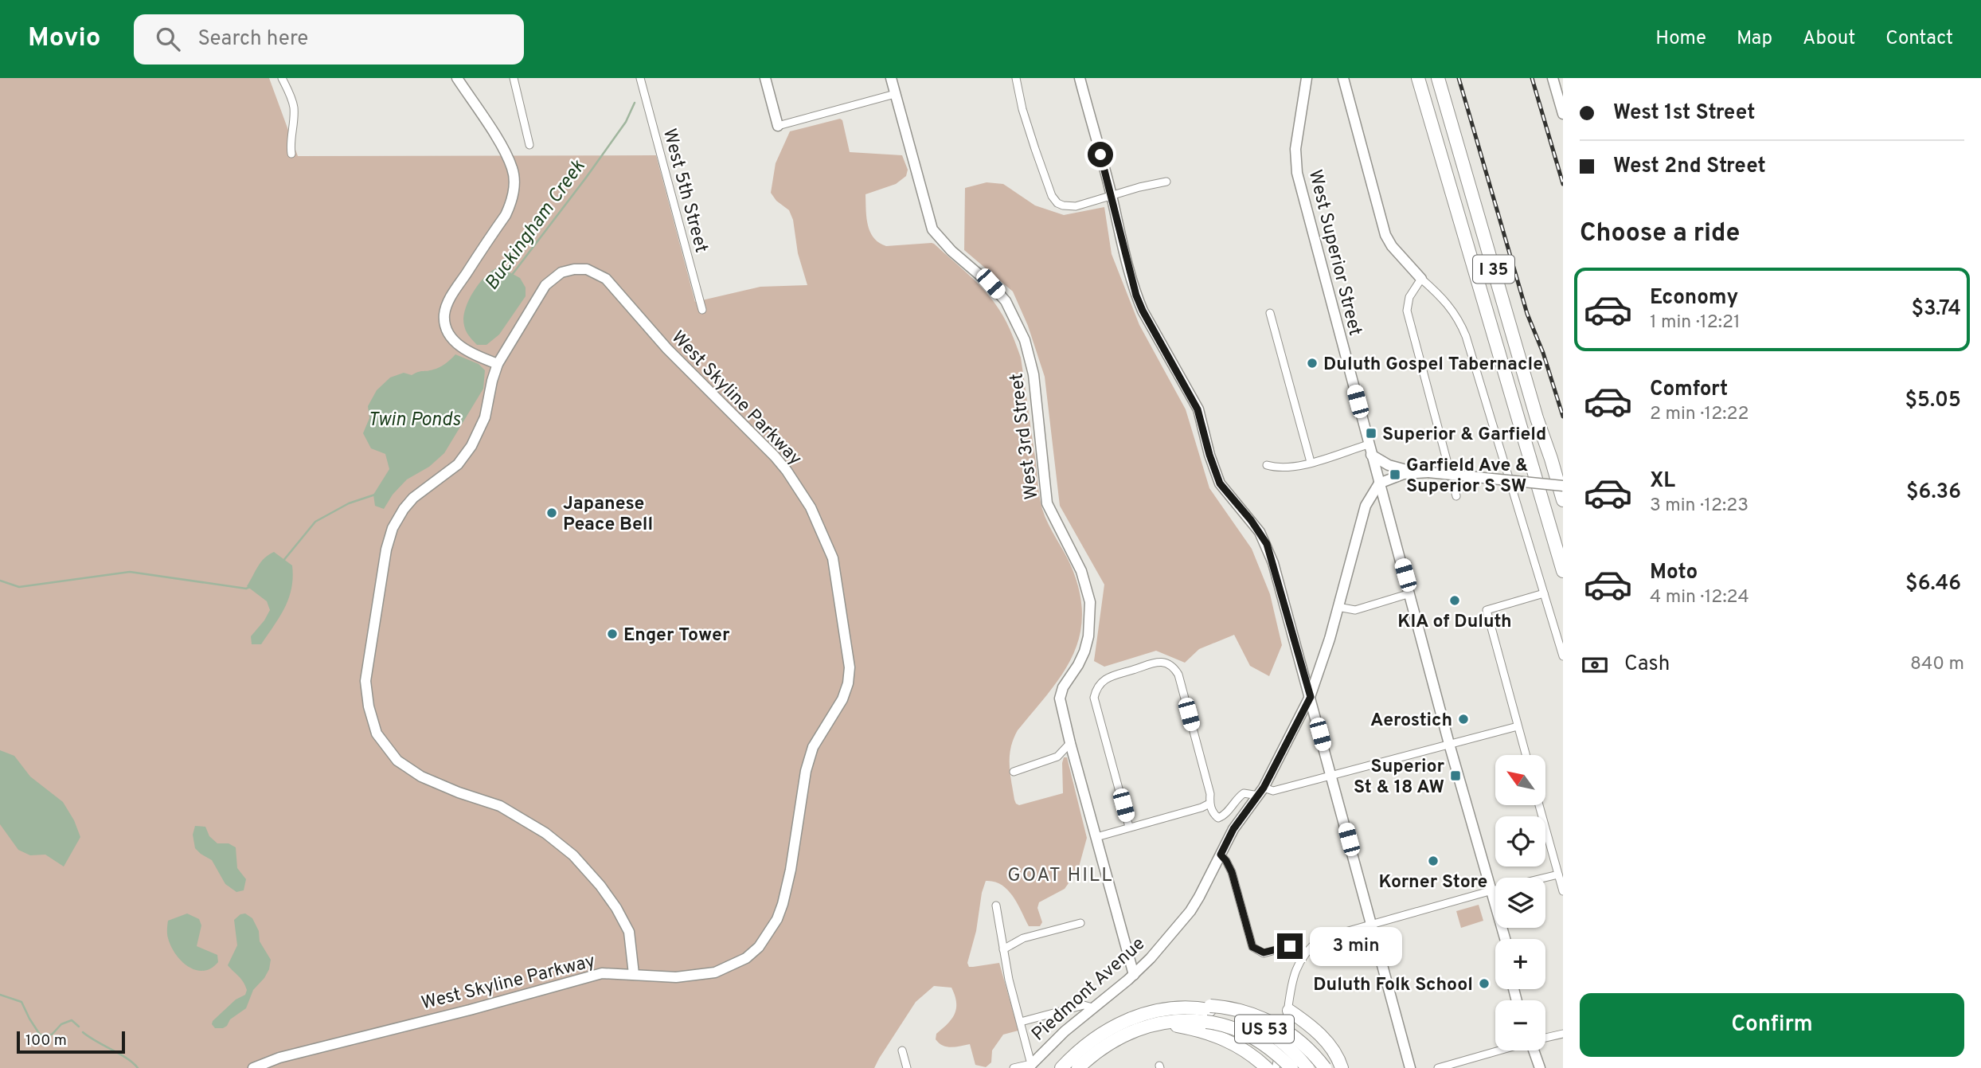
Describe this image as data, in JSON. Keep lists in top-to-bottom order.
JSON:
{
  "streets": {
    "highway": ["I 35", "US 53"],
    "street": [
      "West 5th Street",
      "West Superior Street",
      "West Skyline Parkway",
      "West 3rd Street",
      "Piedmont Avenue"
    ]
  },
  "crossings": [
    ["West Superior Street", "Piedmont Avenue"],
    ["West 3rd Street", "Piedmont Avenue"]
  ],
  "districts": ["GOAT HILL"],
  "water": ["Buckingham Creek", "Twin Ponds"],
  "places": {
    "other": [
      "Duluth Gospel Tabernacle",
      "Japanese Peace Bell",
      "KIA of Duluth",
      "Enger Tower",
      "Aerostich",
      "Korner Store",
      "Duluth Folk School"
    ],
    "transit": ["Superior & Garfield", "Garfield Ave & Superior S SW", "Superior St & 18 AW"]
  },
  "scale_bar": "100 m",
  "north": "top left",
  "page": {
    "header": "Movio",
    "search": "Search here",
    "nav": [
      "Home",
      "Map",
      "About",
      "Contact"
    ],
    "banner": ["West 1st Street", "West 2nd Street"],
    "heading": "Choose a ride",
    "list": [
      {
        "name": "Economy",
        "note": "1 min · 12:21",
        "value": "$3.74"
      },
      {
        "name": "Comfort",
        "note": "2 min · 12:22",
        "value": "$5.05"
      },
      {
        "name": "XL",
        "note": "3 min · 12:23",
        "value": "$6.36"
      },
      {
        "name": "Moto",
        "note": "4 min · 12:24",
        "value": "$6.46"
      }
    ],
    "pay": ["Cash", "840 m"],
    "map_buttons": ["+", "−"],
    "bubble": "3 min",
    "buttons": "Confirm",
    "scale": "100 m"
  }
}
